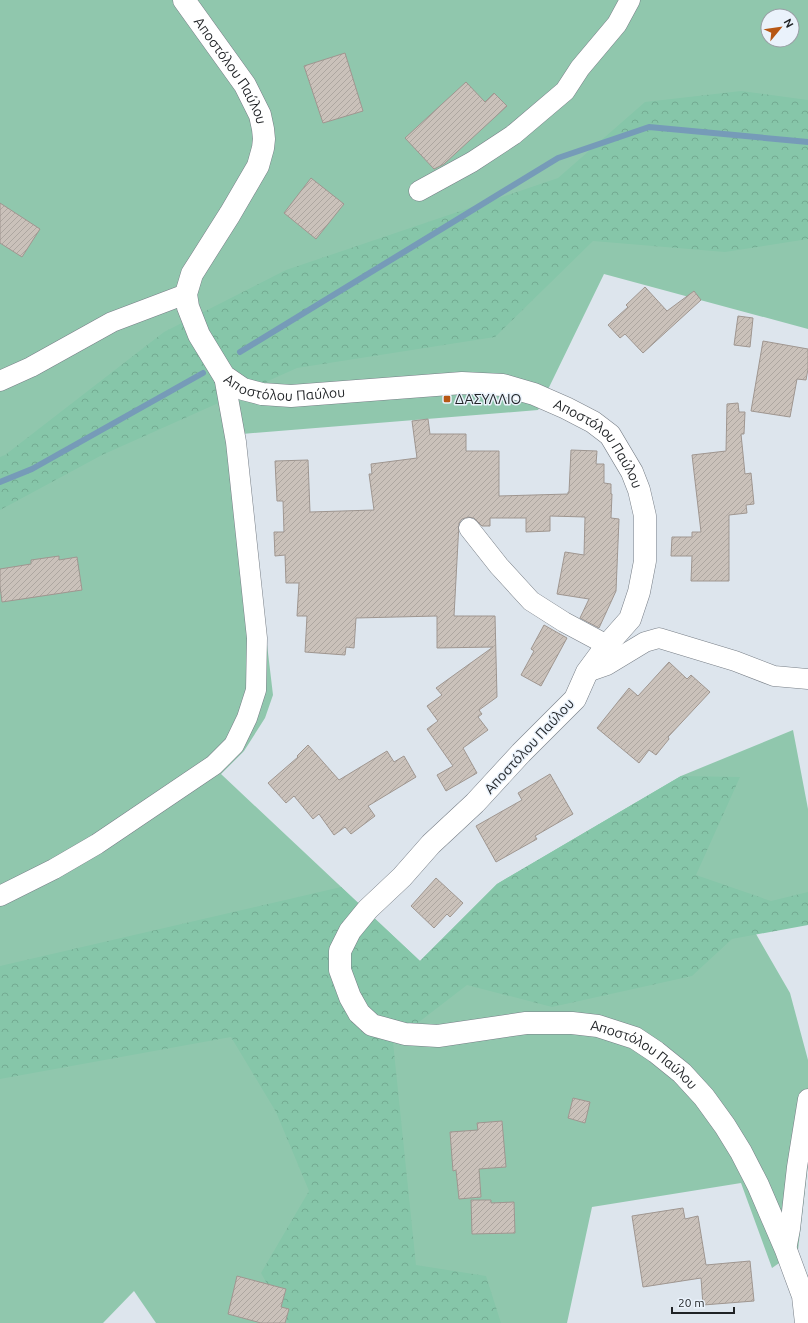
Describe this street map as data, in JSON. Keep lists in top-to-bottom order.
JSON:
{
  "streets": {
    "street": ["Αποστόλου Παύλου"]
  },
  "places": {
    "transit": ["ΔΑΣΥΛΛΙΟ"]
  },
  "scale_bar": "20 m",
  "north": "top right"
}
